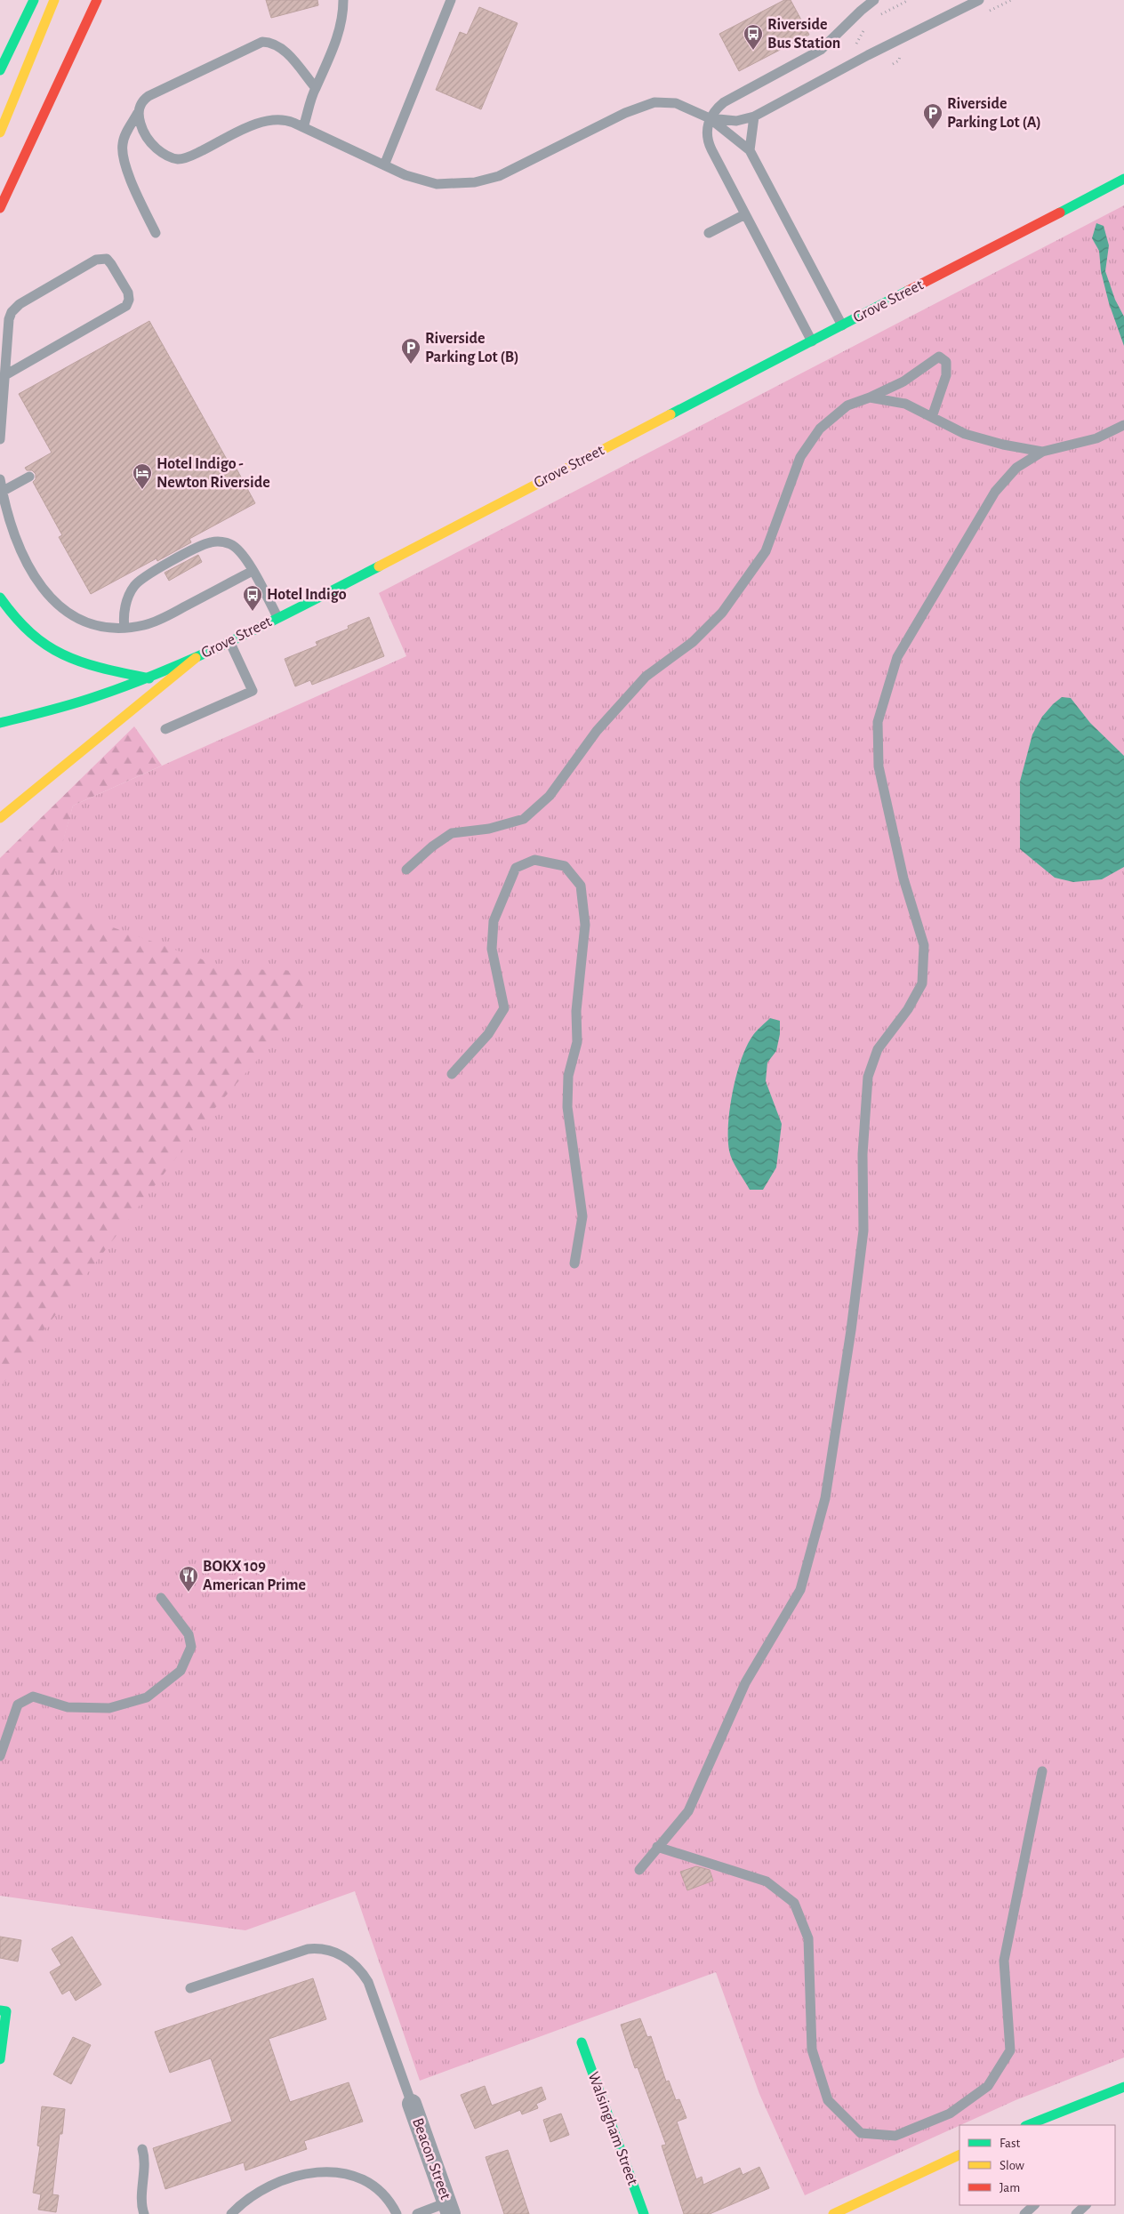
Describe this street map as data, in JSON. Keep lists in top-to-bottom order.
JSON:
{
  "streets": {
    "main road": ["Grove Street", "Walsingham Street"],
    "street": ["Beacon Street"]
  },
  "places": {
    "bus stop": ["Riverside Bus Station", "Hotel Indigo"],
    "parking": ["Riverside Parking Lot (A)", "Riverside Parking Lot (B)"],
    "hotel": ["Hotel Indigo - Newton Riverside"],
    "restaurant": ["BOKX 109 American Prime"]
  },
  "legend": ["Fast", "Slow", "Jam"]
}
